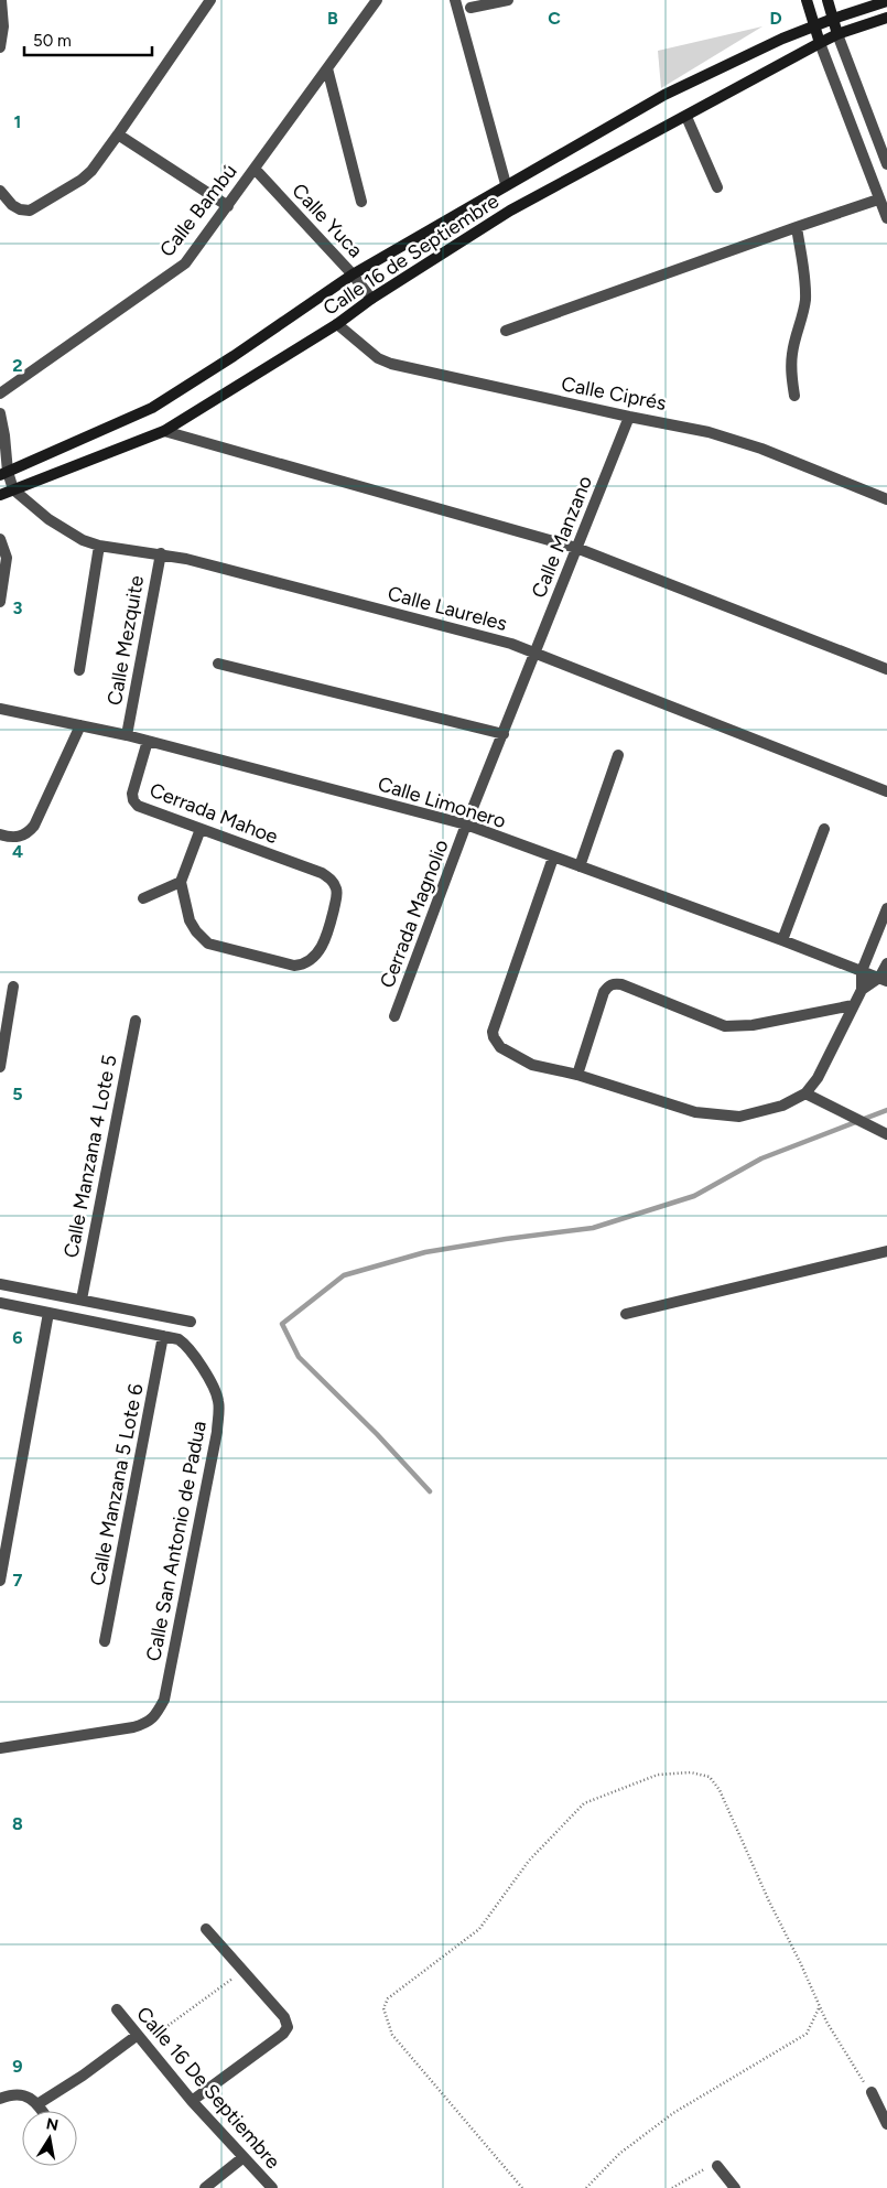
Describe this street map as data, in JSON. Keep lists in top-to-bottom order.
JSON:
{
  "streets": {
    "main road": ["Calle 16 de Septiembre"],
    "street": [
      "Calle Bambú",
      "Calle Yuca",
      "Calle Ciprés",
      "Calle Manzano",
      "Calle Laureles",
      "Calle Mezquite",
      "Calle Limonero",
      "Cerrada Mahoe",
      "Cerrada Magnolio",
      "Calle Manzana 4 Lote 5",
      "Calle Manzana 5 Lote 6",
      "Calle San Antonio de Padua",
      "Calle 16 De Septiembre"
    ]
  },
  "crossings": [
    ["Calle Bambú", "Calle Yuca"],
    ["Calle Yuca", "Calle 16 de Septiembre"],
    ["Calle 16 de Septiembre", "Calle Ciprés"],
    ["Calle 16 de Septiembre", "Calle Laureles"],
    ["Calle Ciprés", "Calle Manzano"],
    ["Calle Manzano", "Calle Laureles"],
    ["Calle Manzano", "Calle Limonero"],
    ["Calle Manzano", "Cerrada Magnolio"],
    ["Calle Laureles", "Calle Mezquite"],
    ["Calle Mezquite", "Calle Limonero"],
    ["Calle Limonero", "Cerrada Mahoe"],
    ["Calle Limonero", "Cerrada Magnolio"],
    ["Calle Manzana 5 Lote 6", "Calle San Antonio de Padua"]
  ],
  "scale_bar": "50 m",
  "north": "top",
  "grid": {
    "columns": ["B", "C", "D"],
    "rows": [
      "1",
      "2",
      "3",
      "4",
      "5",
      "6",
      "7",
      "8",
      "9"
    ]
  }
}
